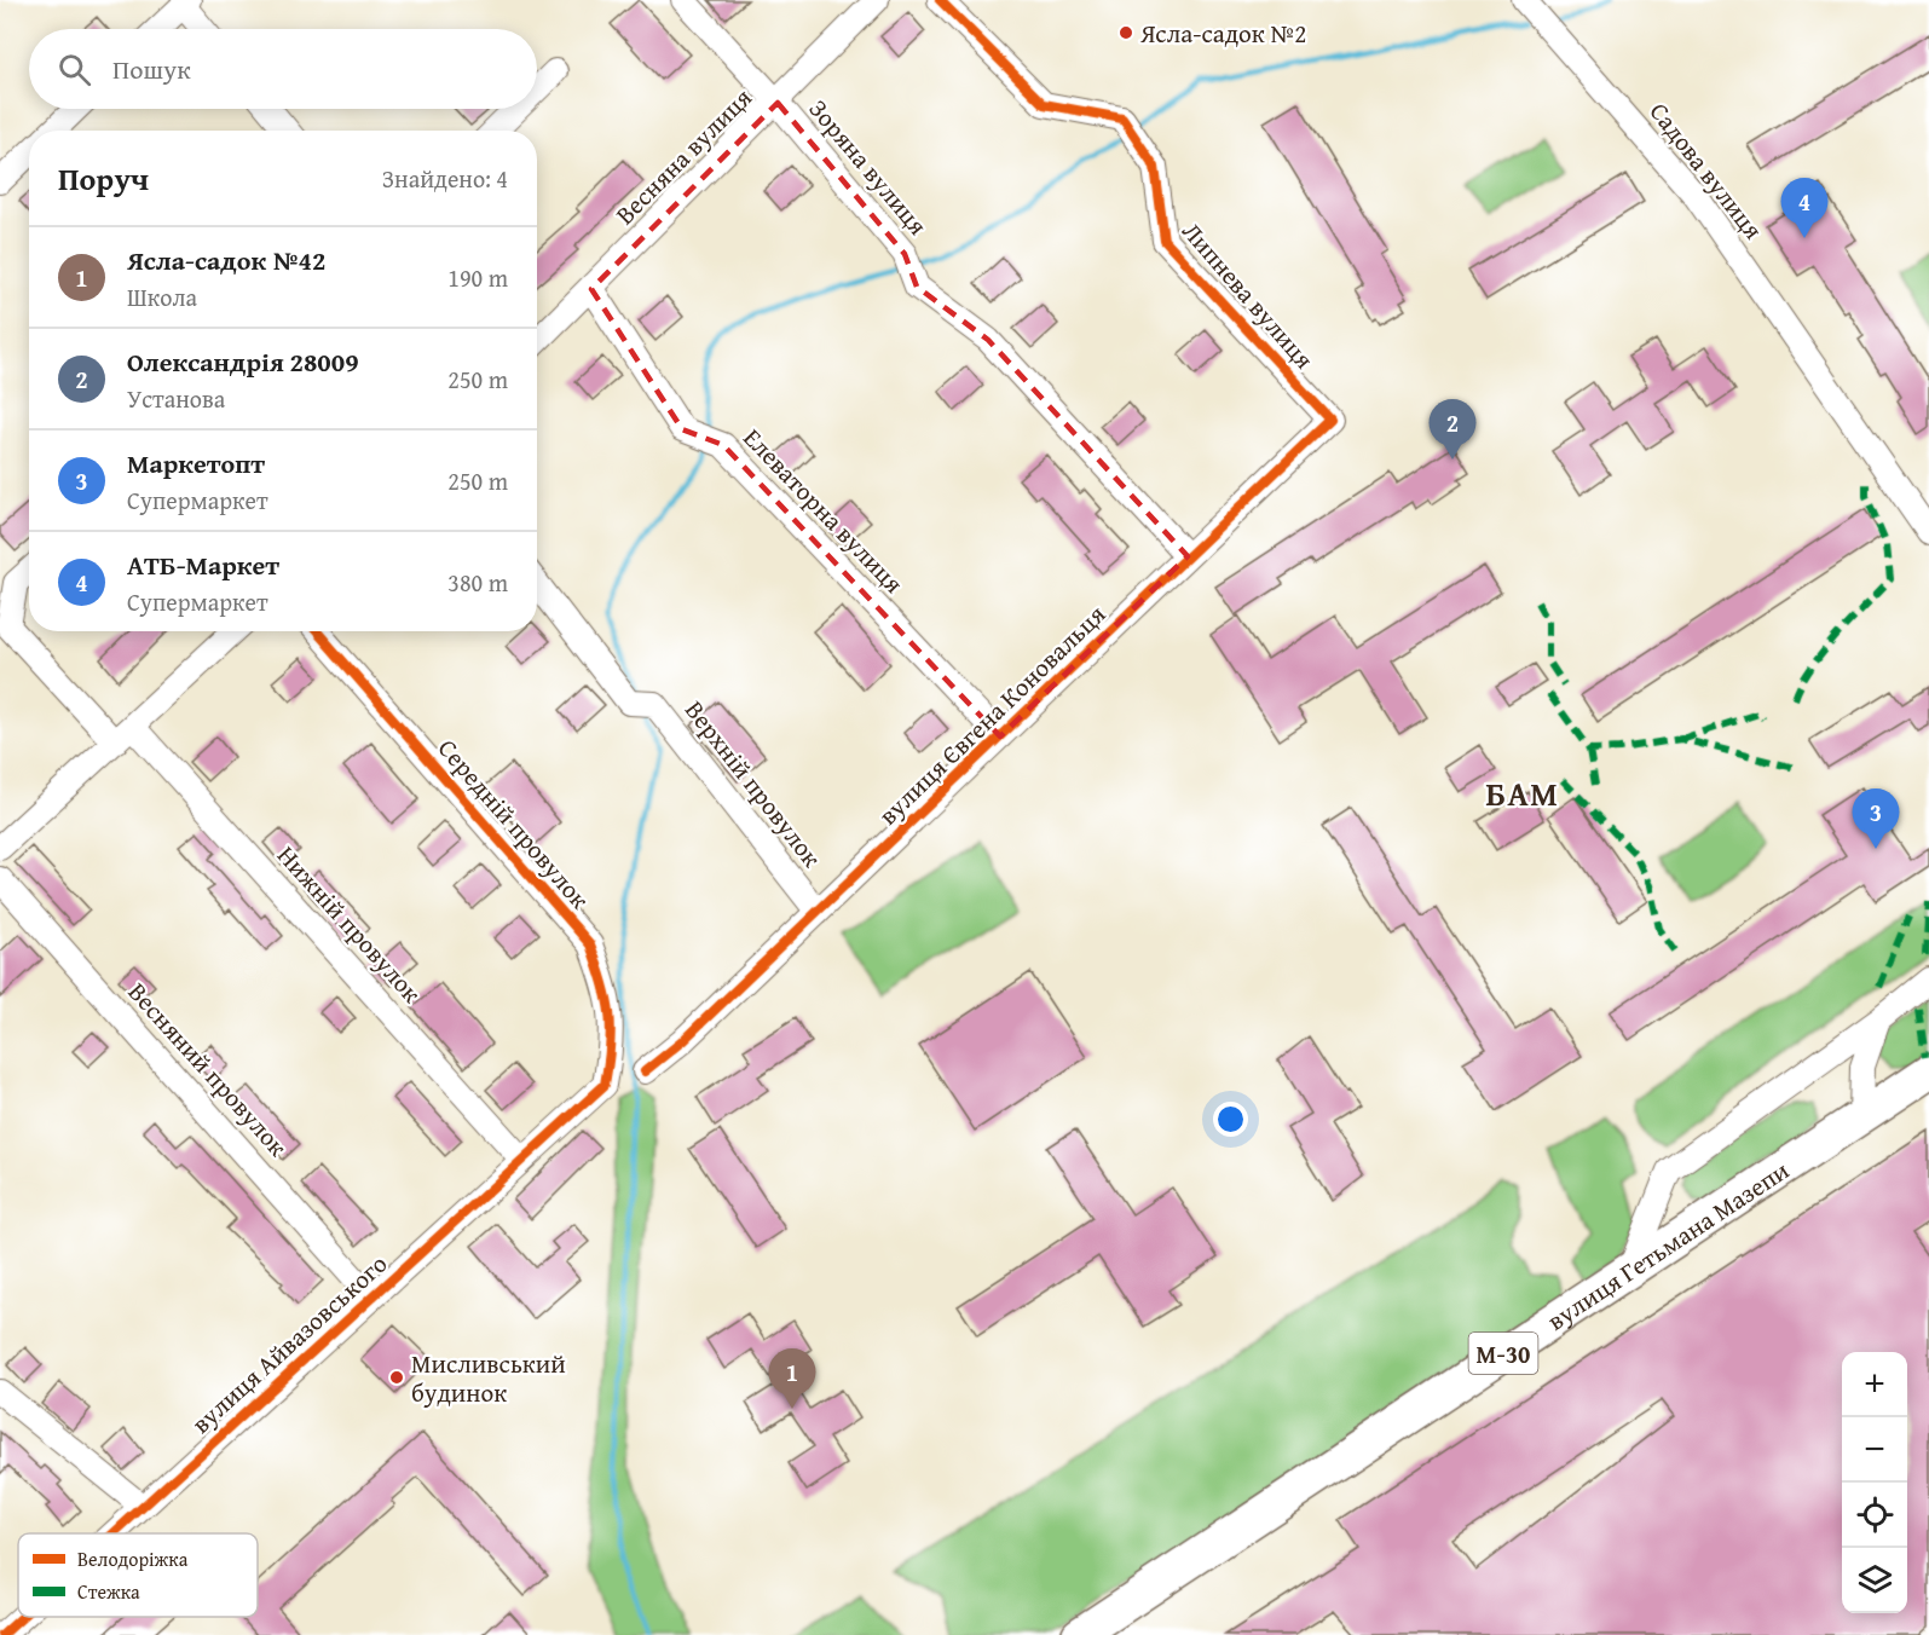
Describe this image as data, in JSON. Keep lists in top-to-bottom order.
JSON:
{
  "streets": {
    "highway": ["вулиця Гетьмана Мазепи", "М-30"],
    "street": [
      "Весняна вулиця",
      "Зоряна вулиця",
      "Садова вулиця",
      "Липнева вулиця",
      "Елеваторна вулиця",
      "вулиця Євгена Коновальця",
      "Верхній провулок",
      "Середній провулок",
      "Нижній провулок",
      "Весняний провулок",
      "вулиця Айвазовського"
    ]
  },
  "crossings": [
    ["Весняна вулиця", "Зоряна вулиця"],
    ["Весняна вулиця", "Елеваторна вулиця"],
    ["Зоряна вулиця", "вулиця Євгена Коновальця"],
    ["Липнева вулиця", "вулиця Євгена Коновальця"],
    ["Елеваторна вулиця", "вулиця Євгена Коновальця"],
    ["вулиця Євгена Коновальця", "Верхній провулок"],
    ["Середній провулок", "вулиця Айвазовського"],
    ["Нижній провулок", "вулиця Айвазовського"],
    ["Весняний провулок", "вулиця Айвазовського"]
  ],
  "districts": ["БАМ"],
  "places": ["Ясла-садок №2", "Мисливський будинок"],
  "legend": ["Велодоріжка", "Стежка"],
  "page": {
    "search": "Пошук",
    "heading": ["Поруч", "Знайдено: 4"],
    "pins": [
      "4",
      "2",
      "3",
      "1"
    ],
    "list": [
      {
        "mark": "1",
        "name": "Ясла-садок №42",
        "note": "Школа",
        "value": "190 m"
      },
      {
        "mark": "2",
        "name": "Олександрія 28009",
        "note": "Установа",
        "value": "250 m"
      },
      {
        "mark": "3",
        "name": "Маркетопт",
        "note": "Супермаркет",
        "value": "250 m"
      },
      {
        "mark": "4",
        "name": "АТБ-Маркет",
        "note": "Супермаркет",
        "value": "380 m"
      }
    ],
    "map_buttons": ["+", "−"]
  }
}
